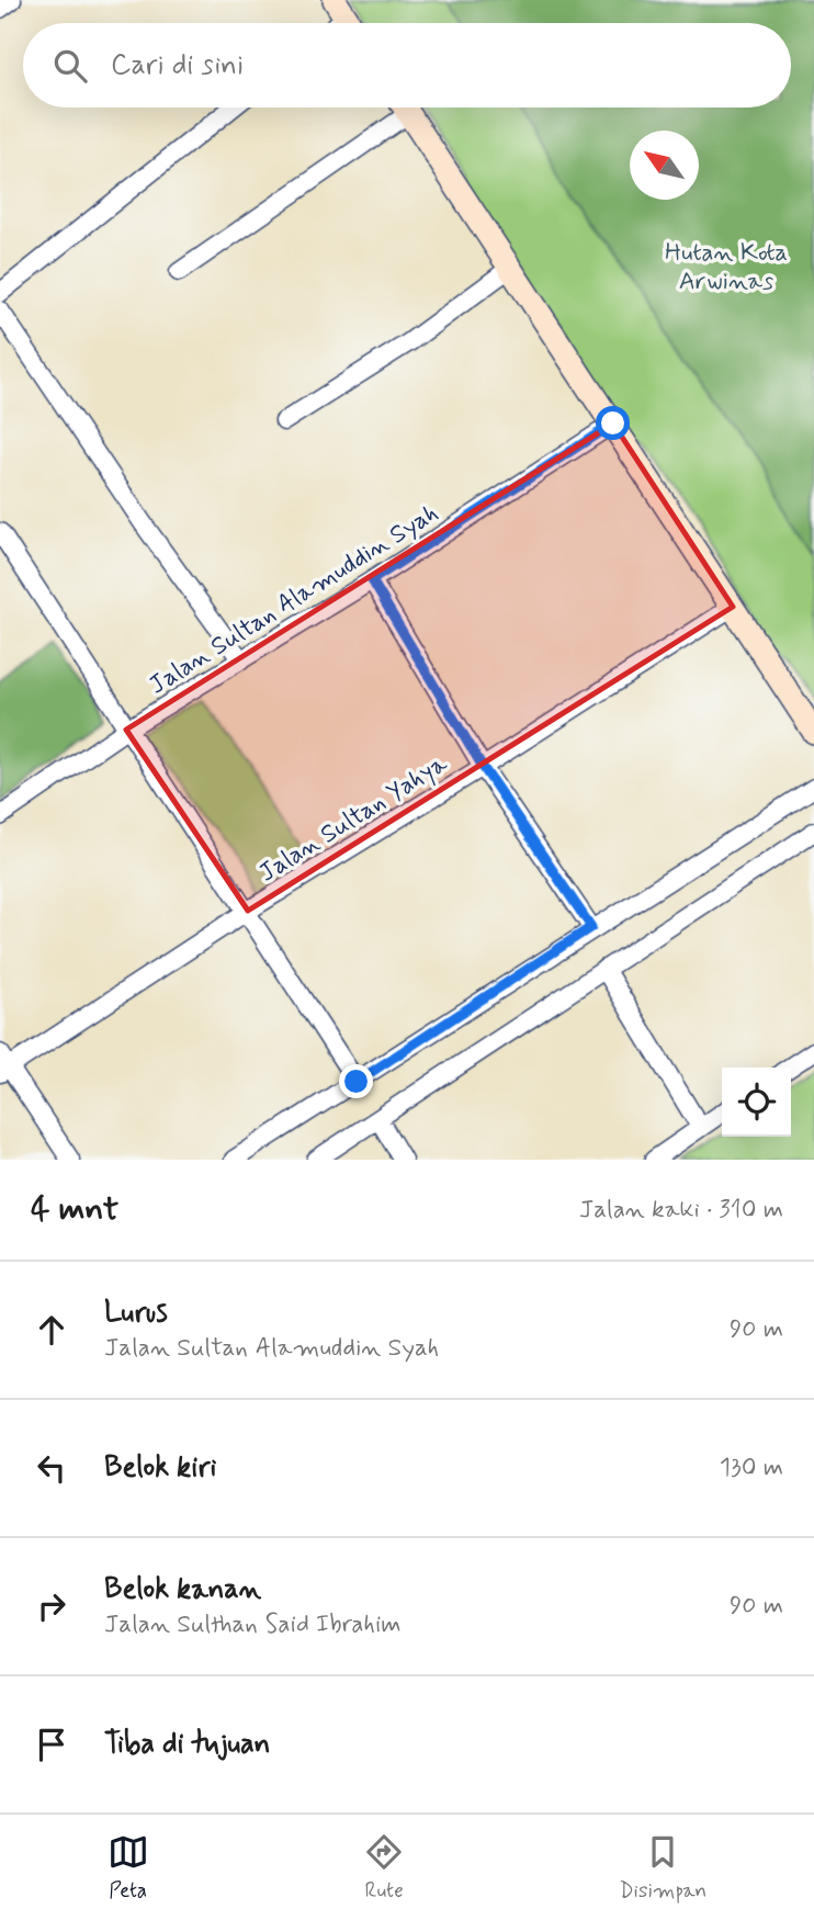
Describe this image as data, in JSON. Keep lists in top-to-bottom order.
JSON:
{
  "streets": {
    "street": ["Jalan Sultan Alamuddin Syah", "Jalan Sultan Yahya"]
  },
  "parks": ["Hutan Kota Arwinas"],
  "north": "top left",
  "page": {
    "search": "Cari di sini",
    "heading": ["4 mnt", "Jalan kaki · 310 m"],
    "list": [
      ["Lurus", "Jalan Sultan Alamuddin Syah", "90 m"],
      ["Belok kiri", "130 m"],
      ["Belok kanan", "Jalan Sulthan Said Ibrahim", "90 m"],
      "Tiba di tujuan"
    ],
    "nav": ["Peta", "Rute", "Disimpan"]
  }
}
